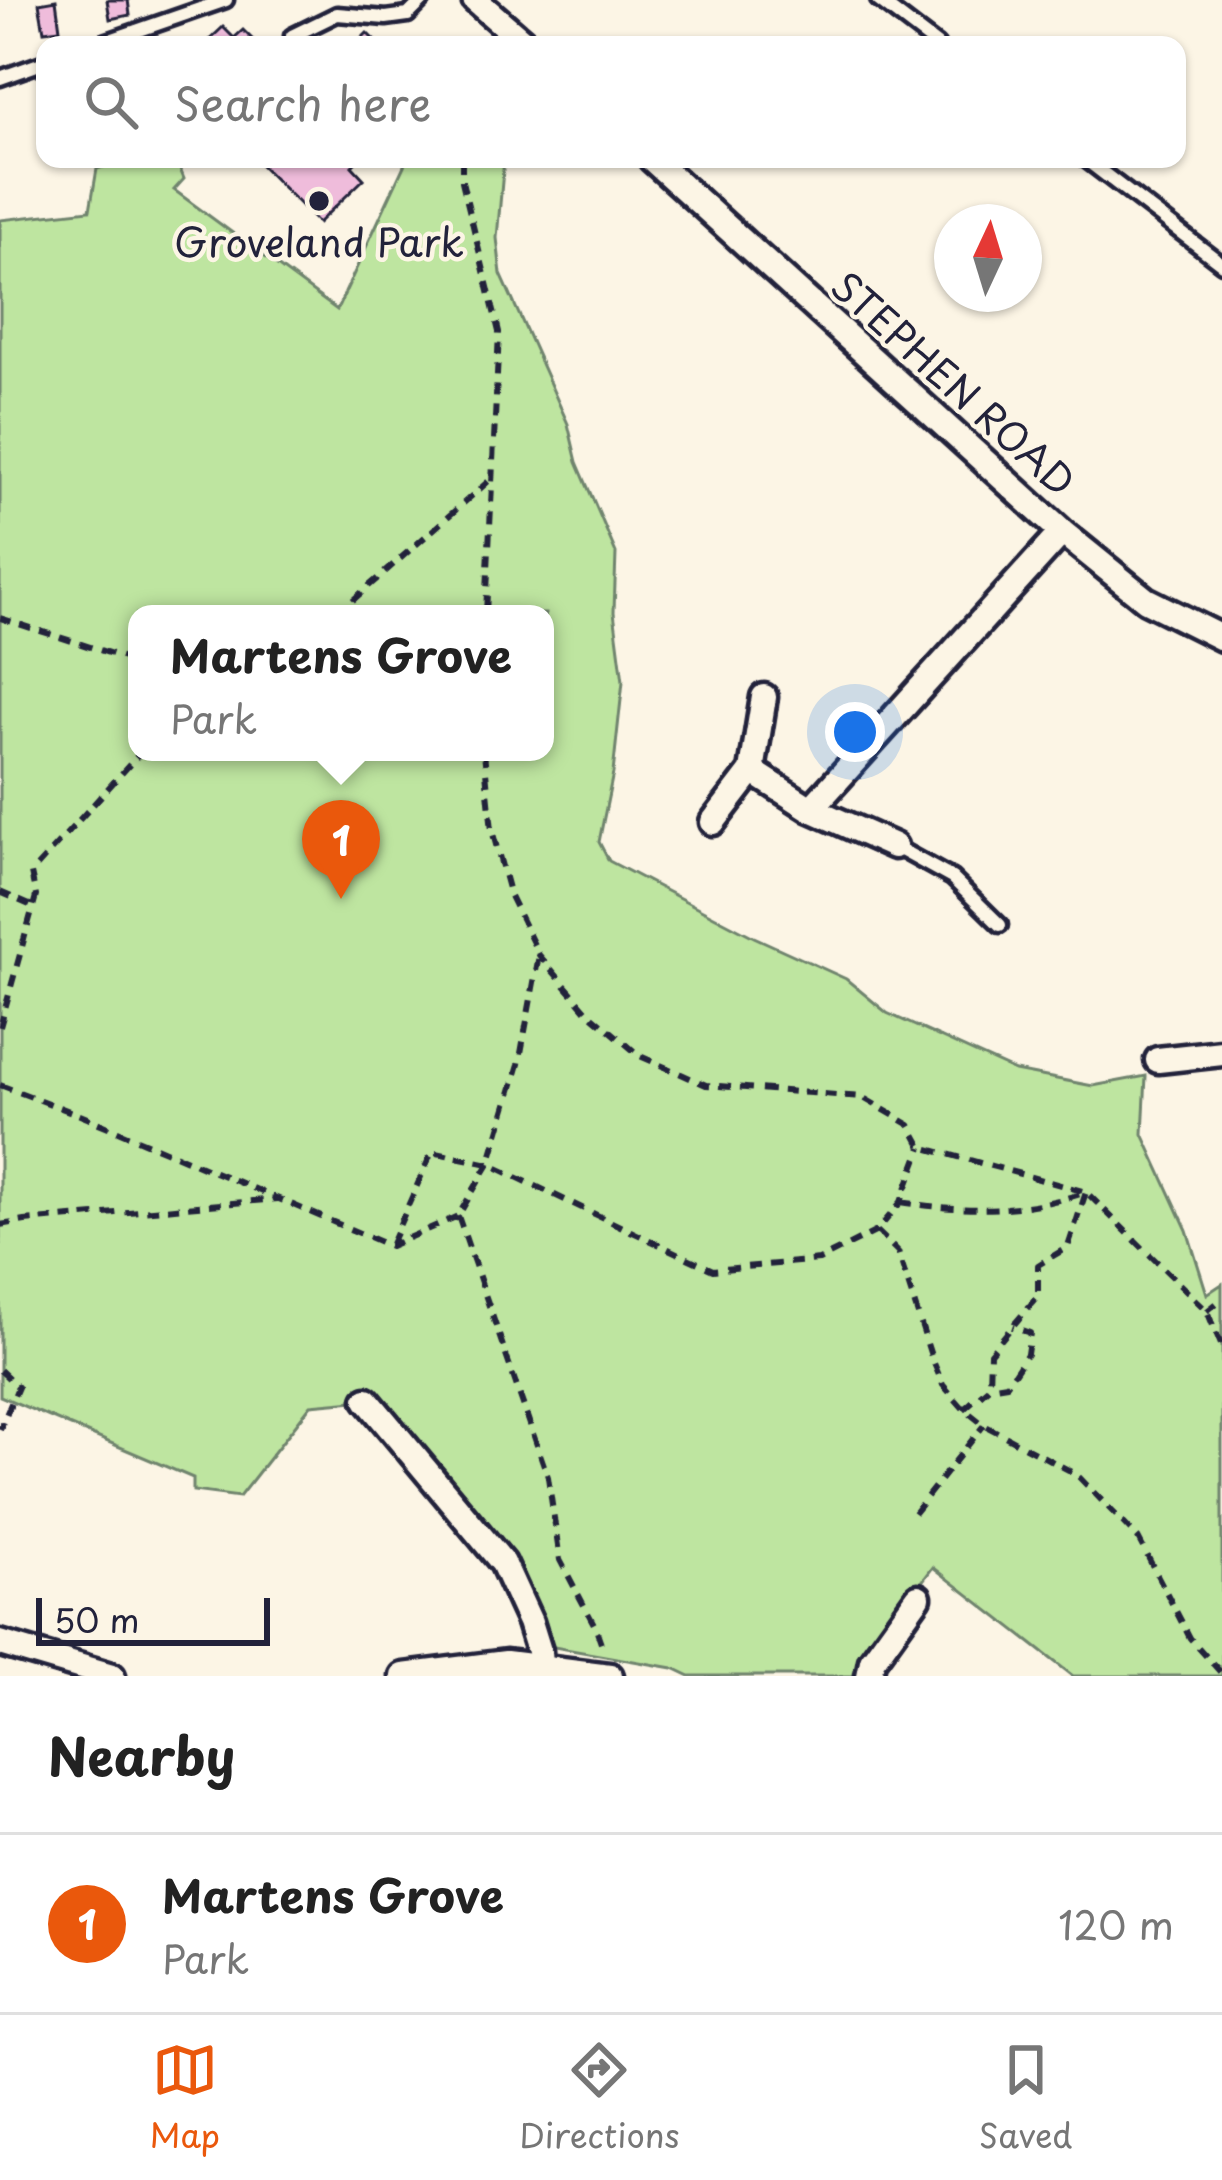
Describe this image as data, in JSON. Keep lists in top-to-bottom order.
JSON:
{
  "streets": {
    "street": ["STEPHEN ROAD"]
  },
  "places": ["Groveland Park"],
  "scale_bar": "50 m",
  "north": "top",
  "page": {
    "search": "Search here",
    "popup": ["Martens Grove", "Park"],
    "pins": "1",
    "scale": "50 m",
    "heading": "Nearby",
    "list": [
      {
        "mark": "1",
        "name": "Martens Grove",
        "note": "Park",
        "value": "120 m"
      }
    ],
    "nav": ["Map", "Directions", "Saved"]
  }
}
